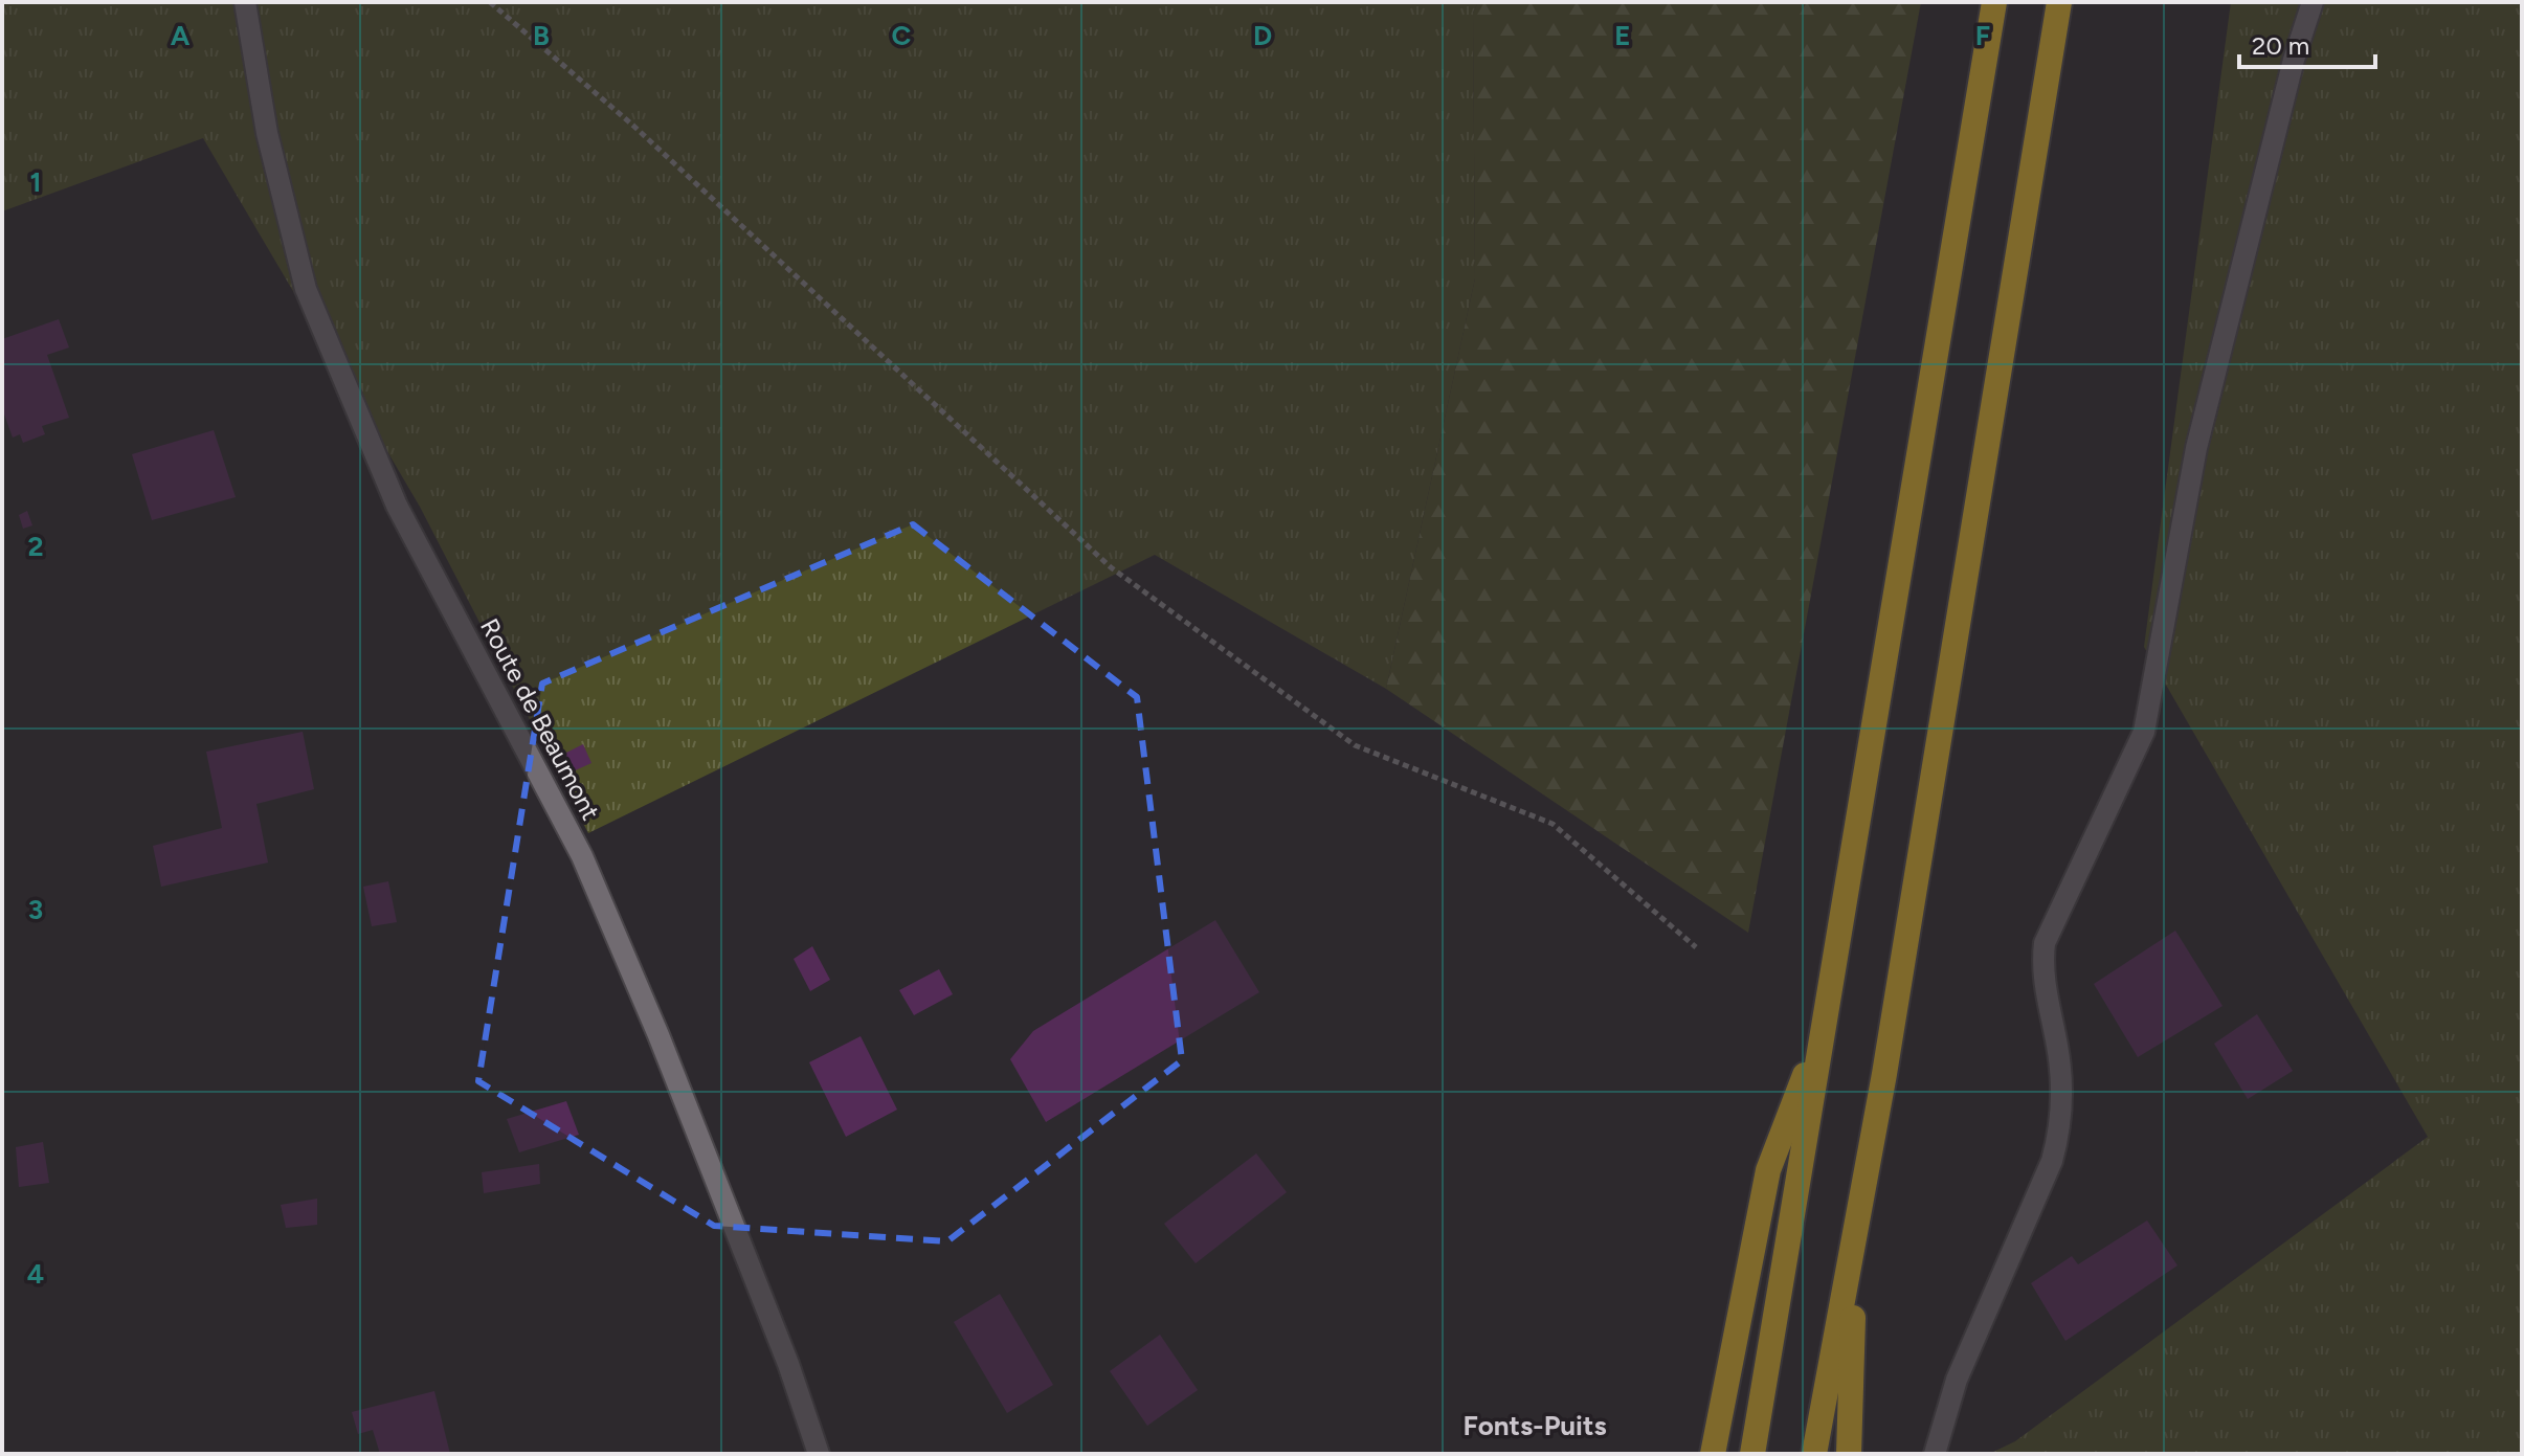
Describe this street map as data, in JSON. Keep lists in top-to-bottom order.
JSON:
{
  "streets": {
    "street": ["Route de Beaumont"]
  },
  "districts": ["Fonts-Puits"],
  "scale_bar": "20 m",
  "grid": {
    "columns": [
      "A",
      "B",
      "C",
      "D",
      "E",
      "F"
    ],
    "rows": [
      "1",
      "2",
      "3",
      "4"
    ]
  }
}
